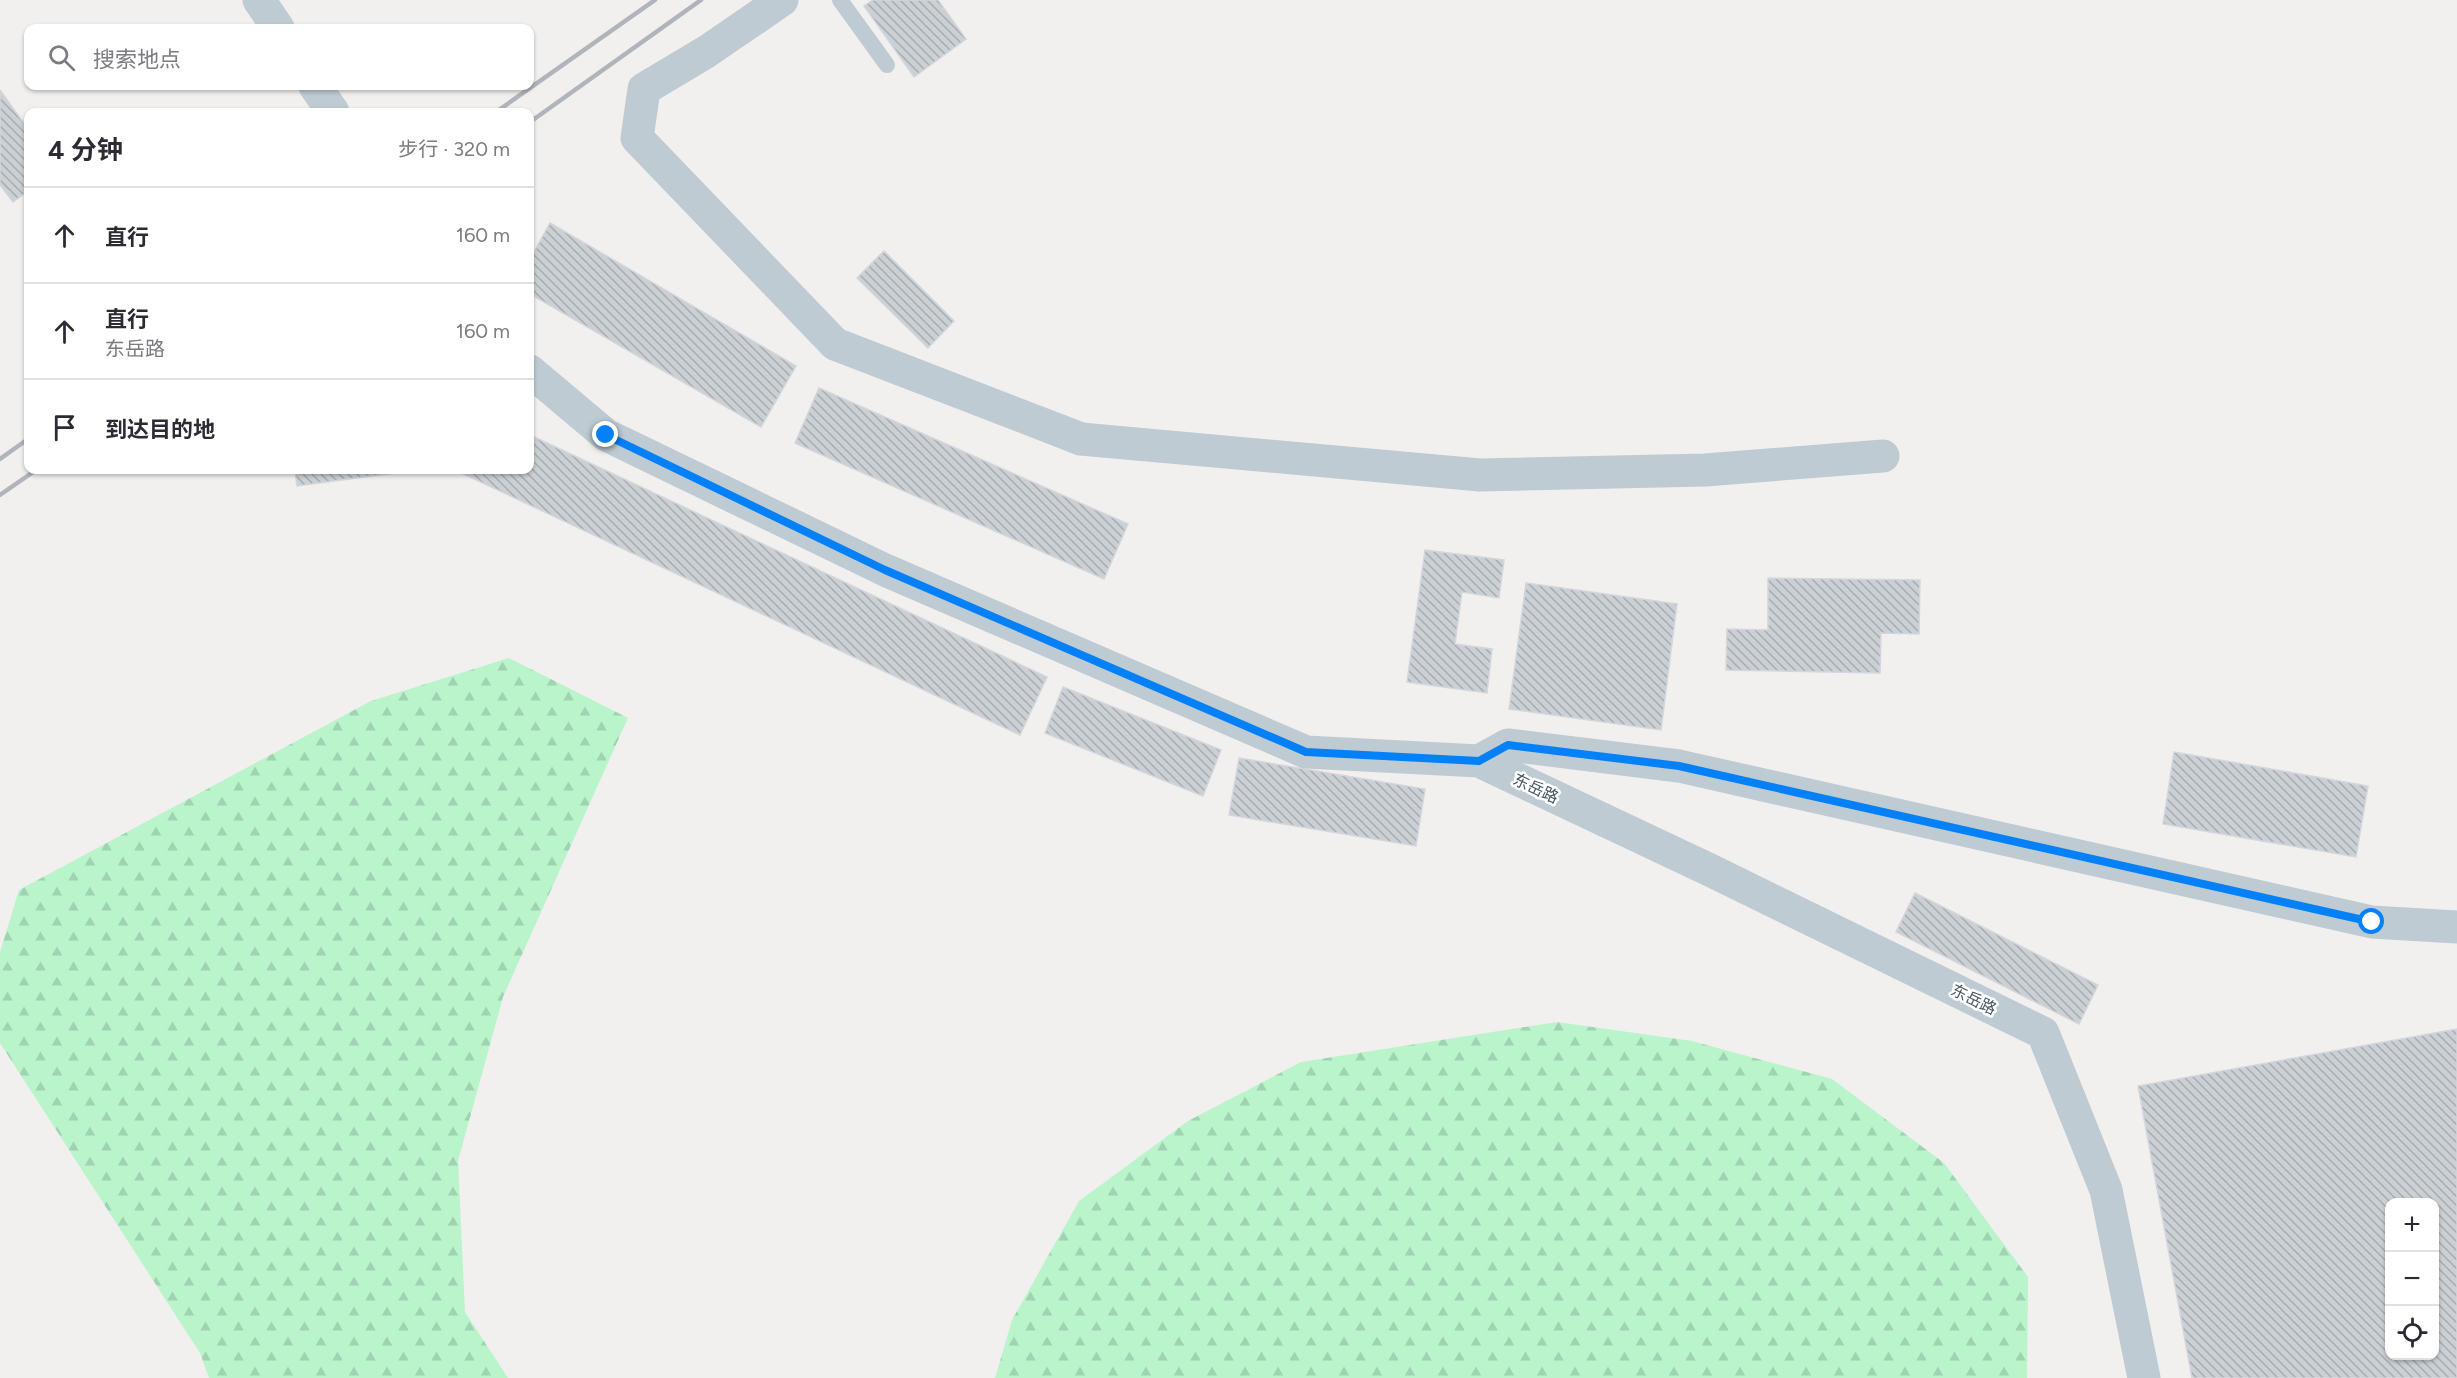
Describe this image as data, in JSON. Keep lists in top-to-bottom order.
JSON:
{
  "streets": {
    "street": ["东岳路"]
  },
  "page": {
    "search": "搜索地点",
    "heading": ["4 分钟", "步行 · 320 m"],
    "list": [
      ["直行", "160 m"],
      ["直行", "东岳路", "160 m"],
      "到达目的地"
    ],
    "map_buttons": ["+", "−"]
  }
}
